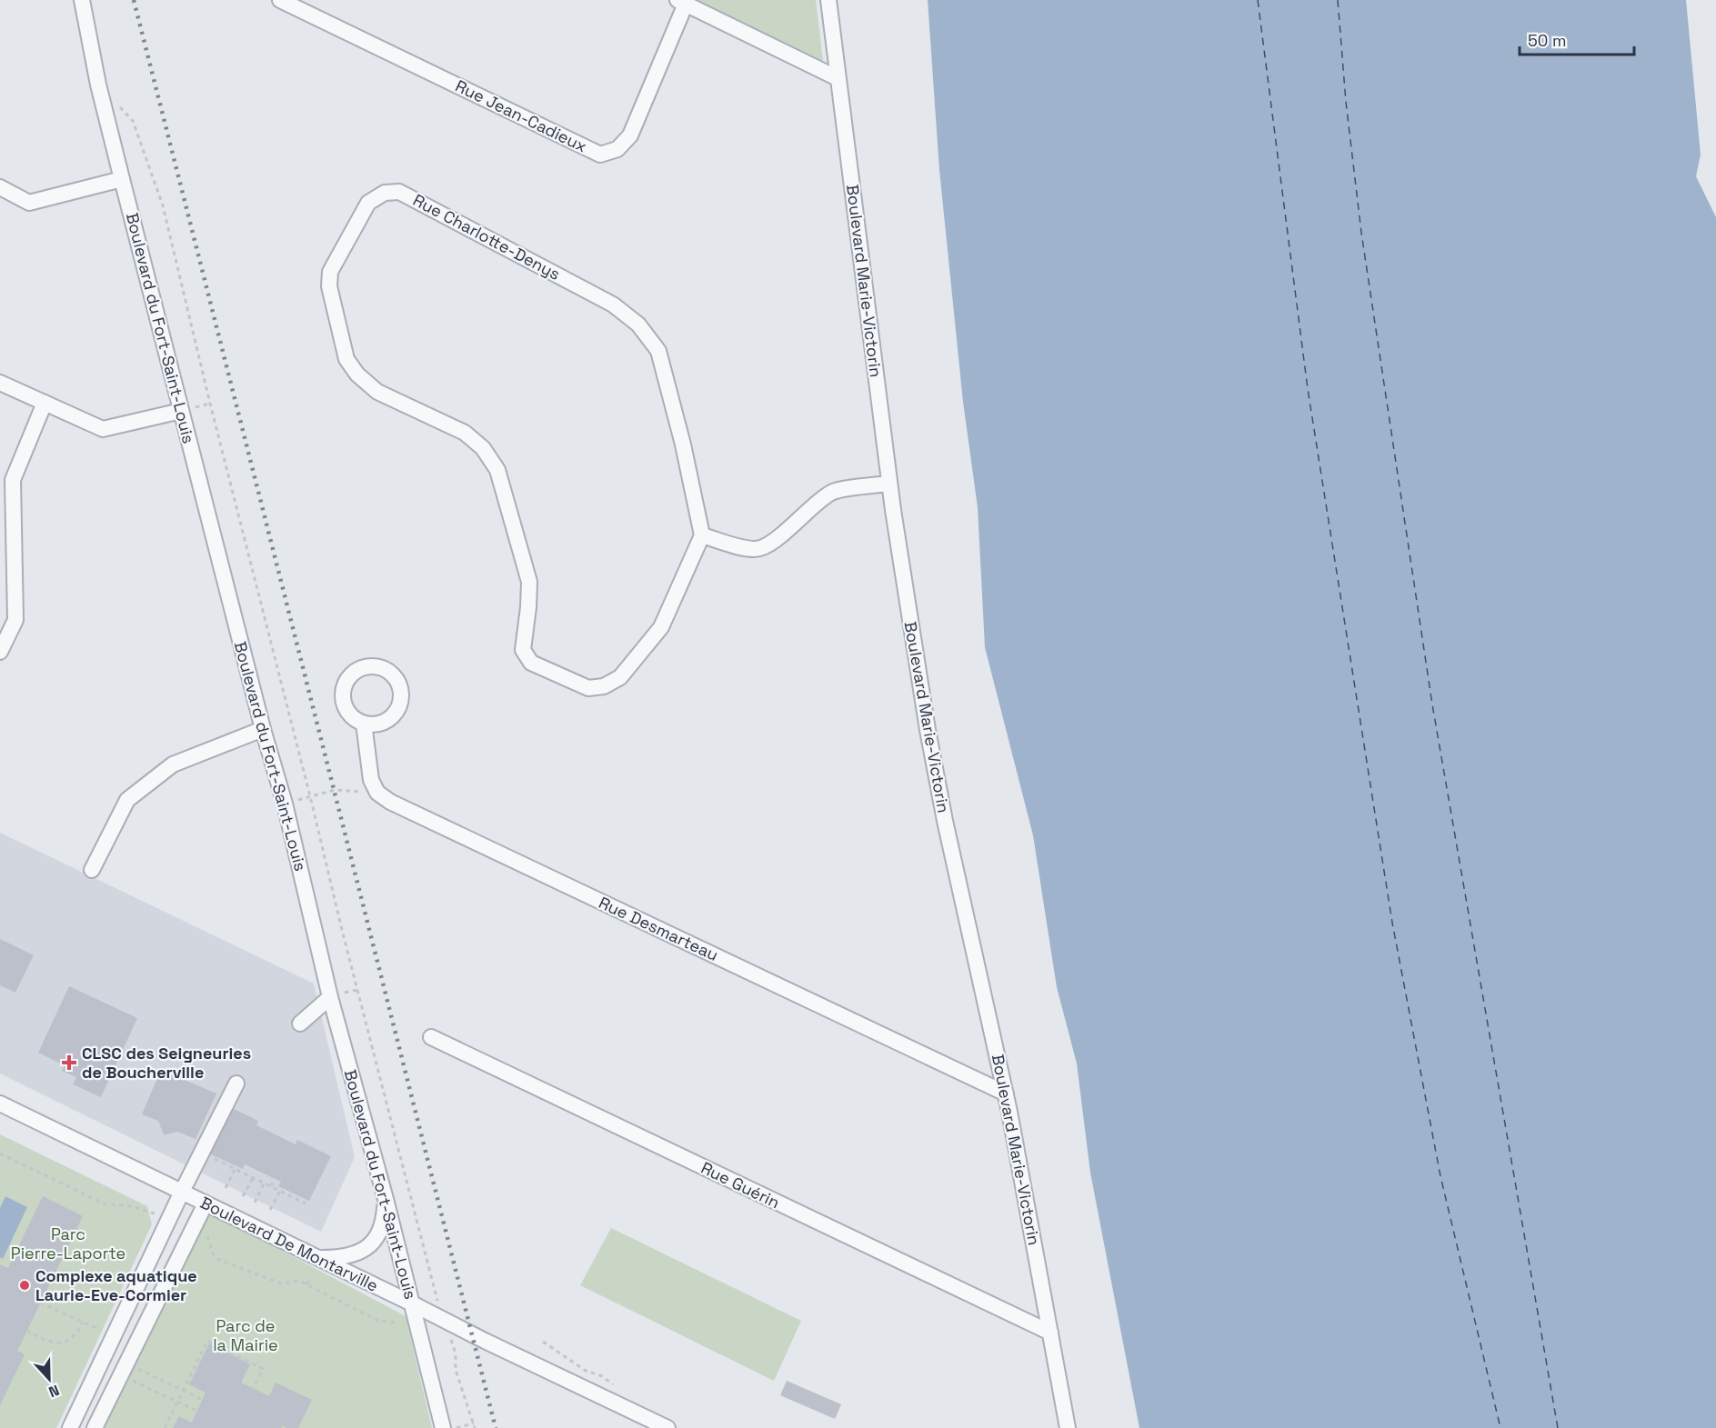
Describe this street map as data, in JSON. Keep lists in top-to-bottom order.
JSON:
{
  "streets": {
    "street": [
      "Rue Jean-Cadieux",
      "Rue Charlotte-Denys",
      "Boulevard Marie-Victorin",
      "Boulevard du Fort-Saint-Louis",
      "Rue Desmarteau",
      "Rue Guérin",
      "Boulevard De Montarville"
    ]
  },
  "crossings": [
    ["Boulevard Marie-Victorin", "Rue Desmarteau"],
    ["Boulevard Marie-Victorin", "Rue Guérin"],
    ["Boulevard du Fort-Saint-Louis", "Boulevard De Montarville"]
  ],
  "parks": ["Parc Pierre-Laporte", "Parc de la Mairie"],
  "places": {
    "health": ["CLSC des Seigneuries de Boucherville"],
    "other": ["Complexe aquatique Laurie-Eve-Cormier"]
  },
  "scale_bar": "50 m",
  "north": "bottom"
}
